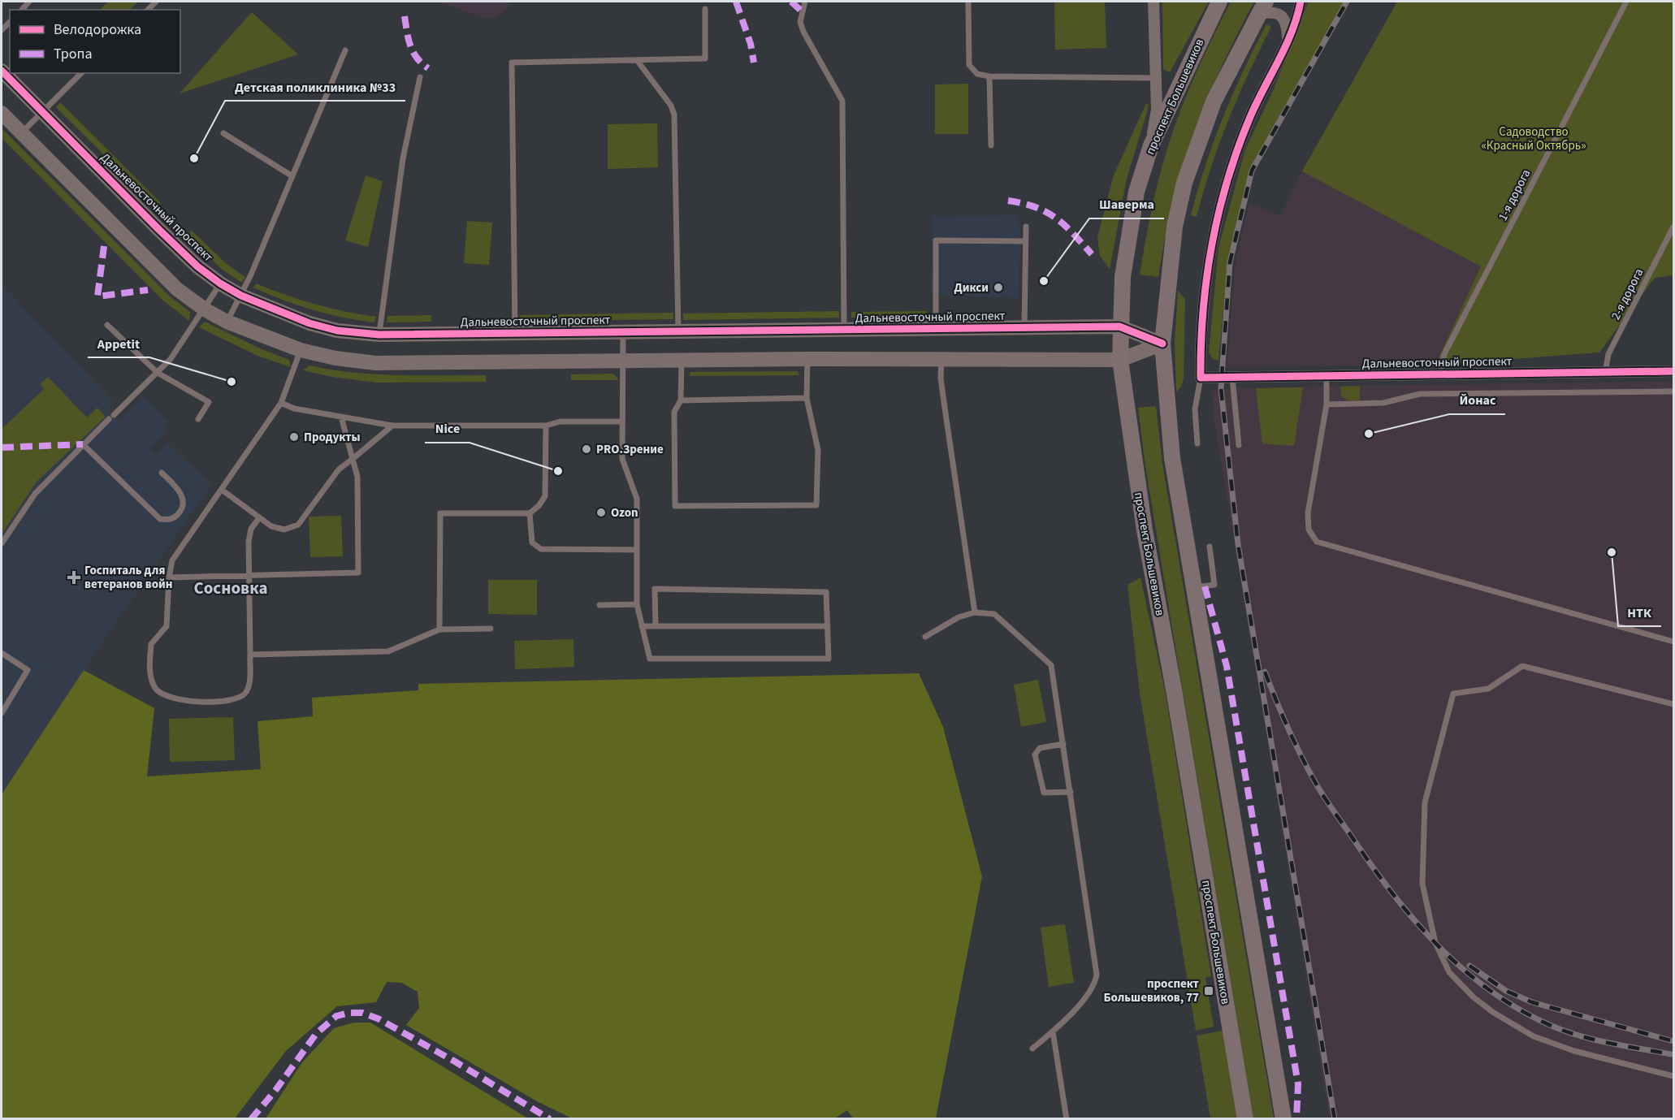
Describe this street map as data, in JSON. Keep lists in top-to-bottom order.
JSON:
{
  "streets": {
    "main road": ["проспект Большевиков"],
    "street": ["Дальневосточный проспект"],
    "lane": ["1-я дорога", "2-я дорога"]
  },
  "crossings": [
    ["проспект Большевиков", "Дальневосточный проспект"],
    ["1-я дорога", "Дальневосточный проспект"],
    ["Дальневосточный проспект", "2-я дорога"]
  ],
  "districts": ["Сосновка"],
  "parks": ["Садоводство «Красный Октябрь»"],
  "places": {
    "other": [
      "Детская поликлиника №33",
      "Шаверма",
      "Дикси",
      "Appetit",
      "Йонас",
      "Продукты",
      "PRO.Зрение",
      "Nice",
      "Ozon",
      "НТК"
    ],
    "health": ["Госпиталь для ветеранов войн"],
    "transit": ["проспект Большевиков, 77"]
  },
  "legend": ["Велодорожка", "Тропа"]
}
